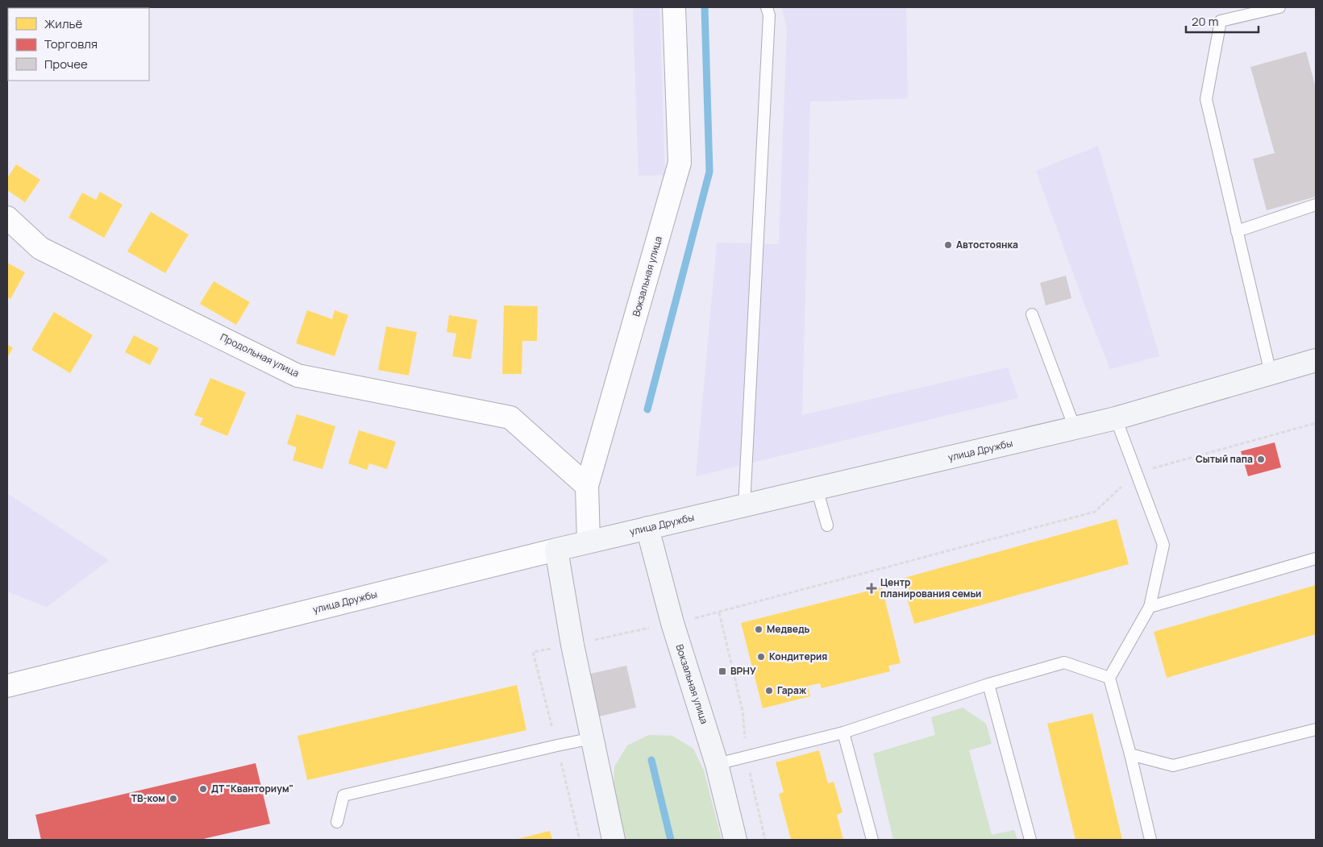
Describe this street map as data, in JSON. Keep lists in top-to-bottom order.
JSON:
{
  "streets": {
    "street": ["Вокзальная улица", "Продольная улица", "улица Дружбы"]
  },
  "crossings": [
    ["Вокзальная улица", "Продольная улица"],
    ["Вокзальная улица", "улица Дружбы"]
  ],
  "places": {
    "other": [
      "Автостоянка",
      "Сытый папа",
      "Медведь",
      "Кондитерия",
      "Гараж",
      "ДТ \"Кванториум\"",
      "ТВ-ком"
    ],
    "health": ["Центр планирования семьи"],
    "transit": ["ВРНУ"]
  },
  "legend": ["Жильё", "Торговля", "Прочее"],
  "scale_bar": "20 m"
}
